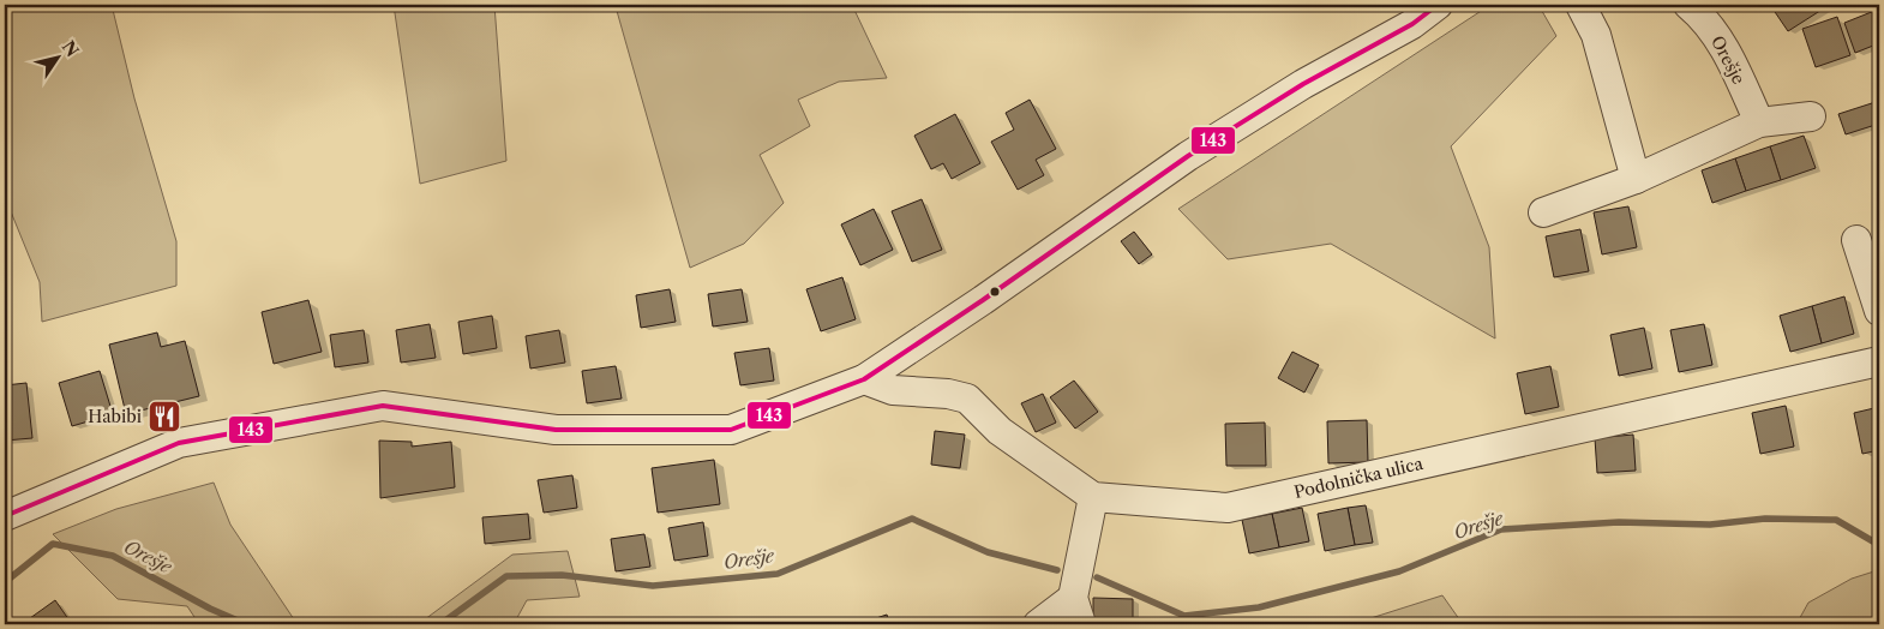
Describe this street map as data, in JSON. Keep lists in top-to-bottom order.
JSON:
{
  "streets": {
    "street": ["Orešje", "Podolnička ulica"]
  },
  "water": ["Orešje"],
  "places": {
    "restaurant": ["Habibi"]
  },
  "lines": ["transit line 143"],
  "north": "top right"
}
